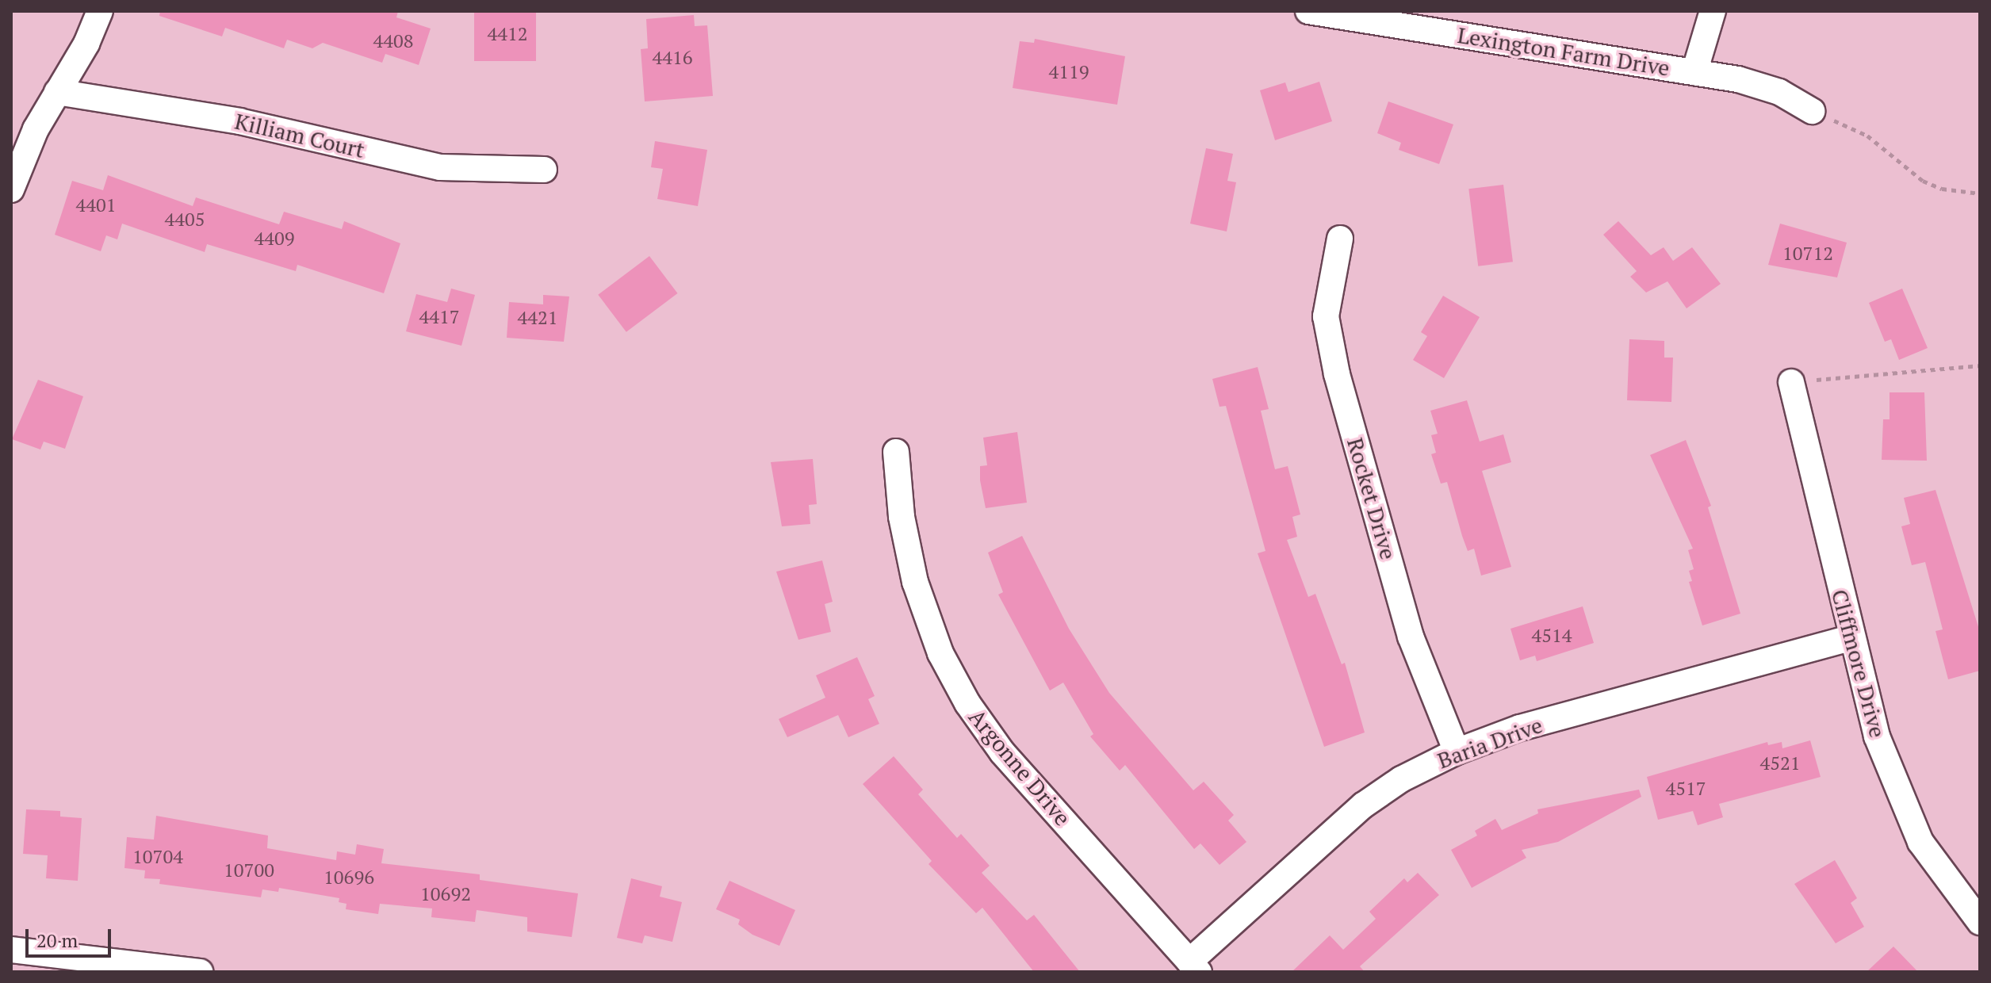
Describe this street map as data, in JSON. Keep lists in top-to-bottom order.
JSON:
{
  "streets": {
    "street": [
      "Lexington Farm Drive",
      "Killiam Court",
      "Rocket Drive",
      "Cliffmore Drive",
      "Baria Drive",
      "Argonne Drive"
    ]
  },
  "crossings": [
    ["Rocket Drive", "Baria Drive"],
    ["Cliffmore Drive", "Baria Drive"],
    ["Baria Drive", "Argonne Drive"]
  ],
  "house_numbers": [
    "4412",
    "4408",
    "4416",
    "4119",
    "4401",
    "4405",
    "4409",
    "10712",
    "4417",
    "4421",
    "4514",
    "4521",
    "4517",
    "10704",
    "10700",
    "10696",
    "10692"
  ],
  "scale_bar": "20 m"
}
